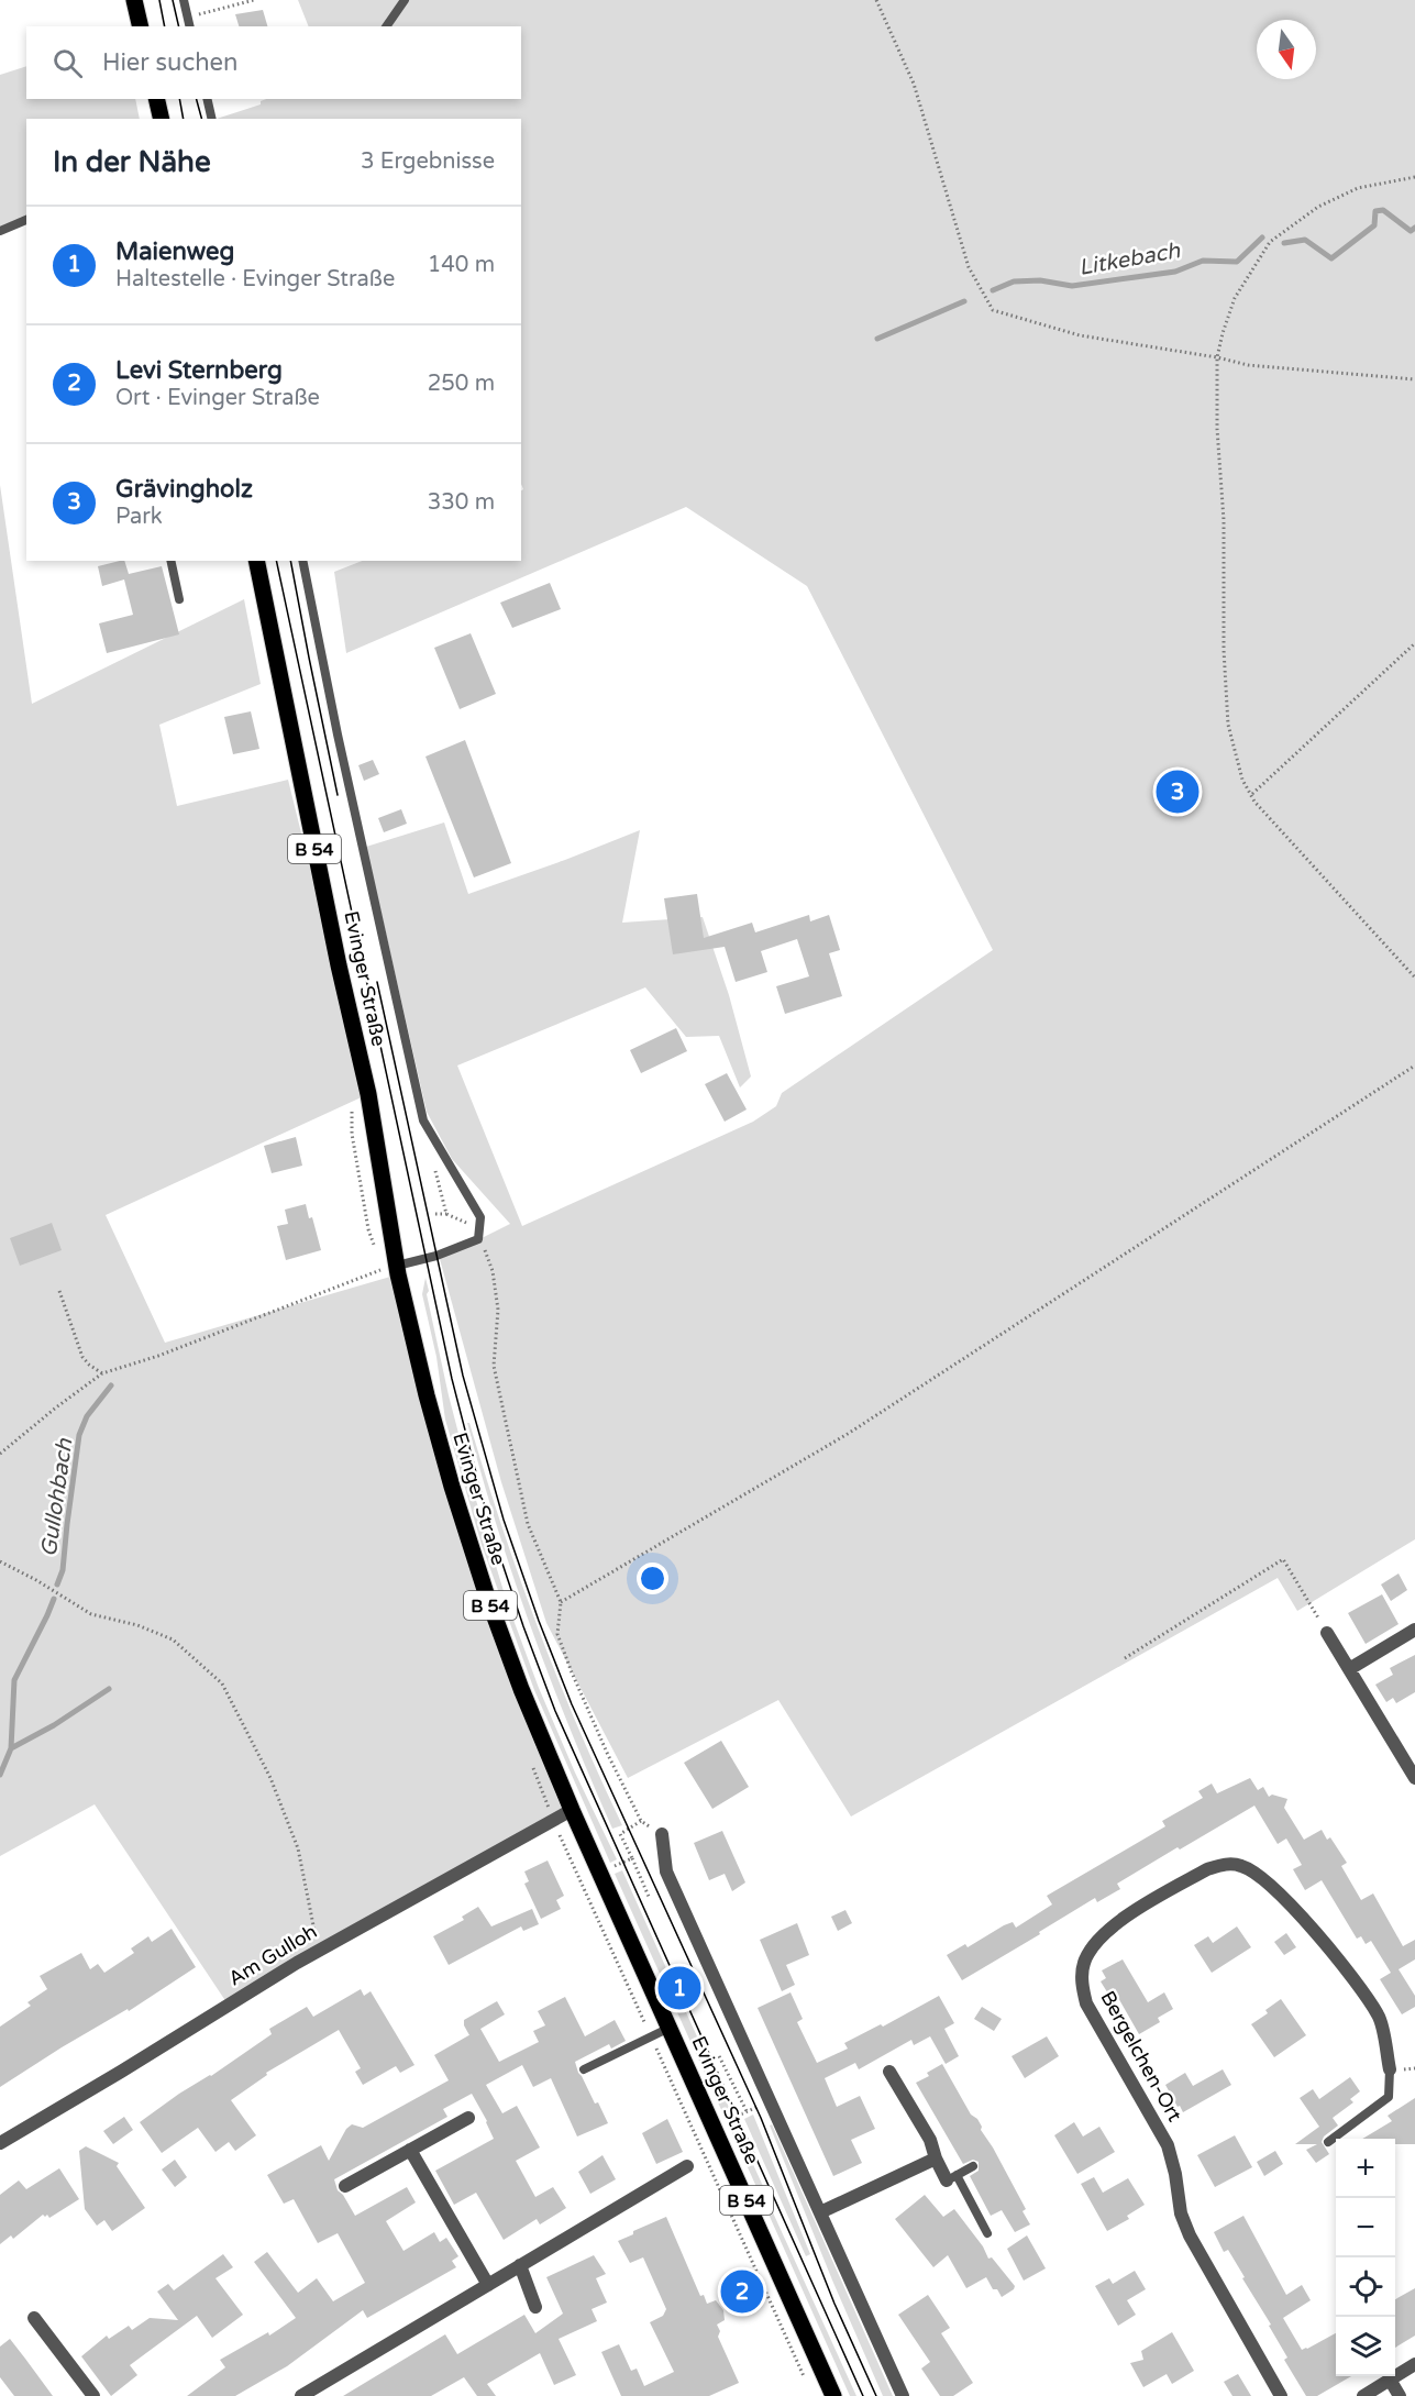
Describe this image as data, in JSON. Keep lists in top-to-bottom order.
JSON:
{
  "streets": {
    "main road": ["B 54", "Evinger Straße"],
    "street": ["Am Gulloh", "Bergelchen-Ort"]
  },
  "crossings": [
    ["Evinger Straße", "Am Gulloh"]
  ],
  "water": ["Litkebach", "Gullohbach"],
  "north": "bottom",
  "page": {
    "search": "Hier suchen",
    "heading": ["In der Nähe", "3 Ergebnisse"],
    "list": [
      {
        "mark": "1",
        "name": "Maienweg",
        "note": "Haltestelle · Evinger Straße",
        "value": "140 m"
      },
      {
        "mark": "2",
        "name": "Levi Sternberg",
        "note": "Ort · Evinger Straße",
        "value": "250 m"
      },
      {
        "mark": "3",
        "name": "Grävingholz",
        "note": "Park",
        "value": "330 m"
      }
    ],
    "pins": ["3", "1", "2"],
    "map_buttons": ["+", "−"]
  }
}
